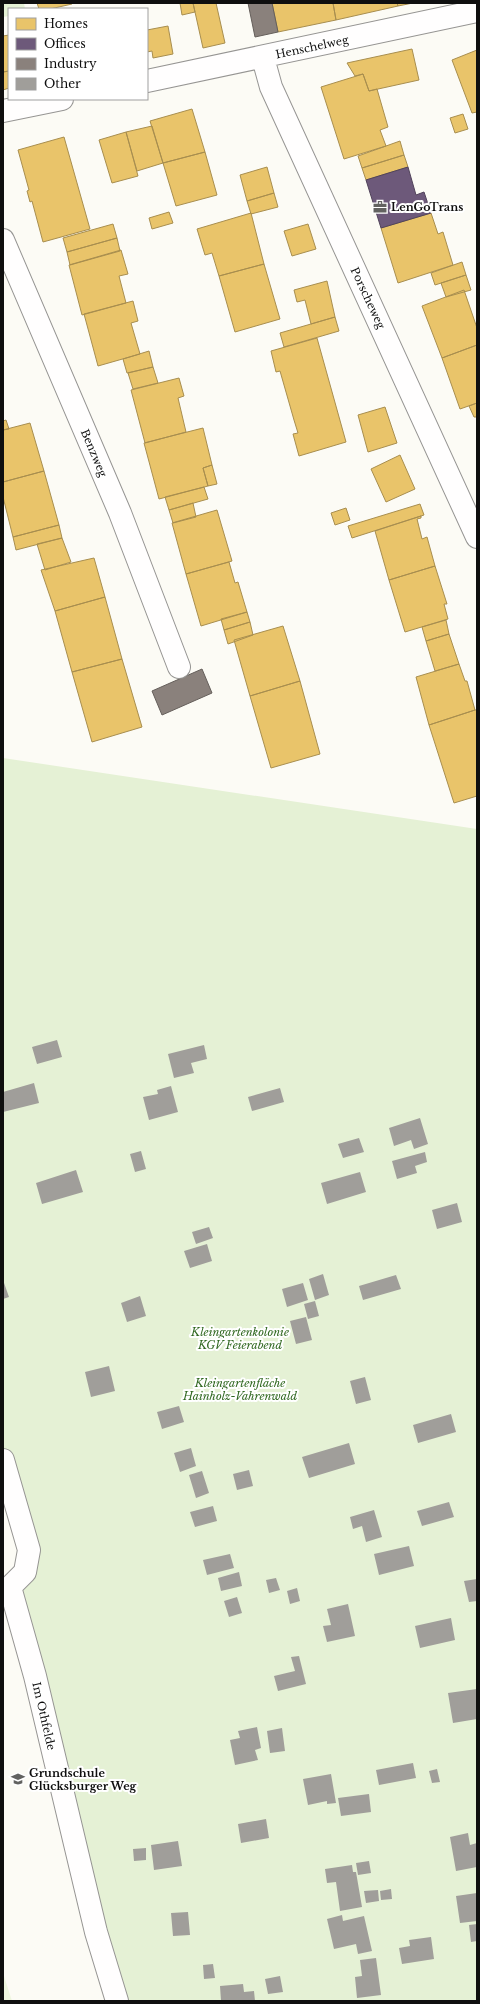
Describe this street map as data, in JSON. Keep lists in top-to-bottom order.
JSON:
{
  "streets": {
    "street": [
      "Henschelweg",
      "Porscheweg",
      "Benzweg",
      "Im Othfelde"
    ]
  },
  "crossings": [
    ["Henschelweg", "Porscheweg"]
  ],
  "parks": ["Kleingartenkolonie KGV Feierabend", "Kleingartenfläche Hainholz-Vahrenwald"],
  "places": {
    "office": ["LenGoTrans"],
    "school or university": ["Grundschule Glücksburger Weg"]
  },
  "legend": [
    "Homes",
    "Offices",
    "Industry",
    "Other"
  ]
}
